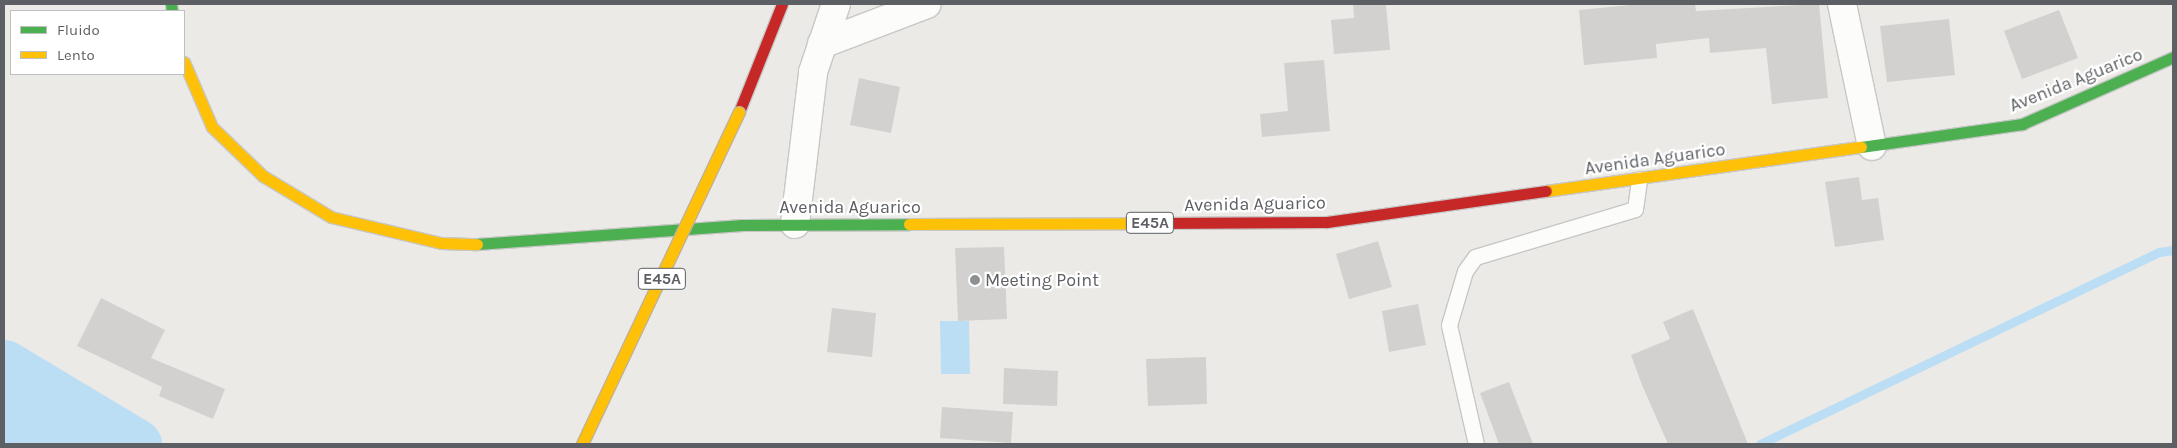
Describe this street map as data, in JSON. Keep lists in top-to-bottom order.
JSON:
{
  "streets": {
    "highway": ["Avenida Aguarico", "E45A"]
  },
  "places": ["Meeting Point"],
  "legend": ["Fluido", "Lento"]
}
